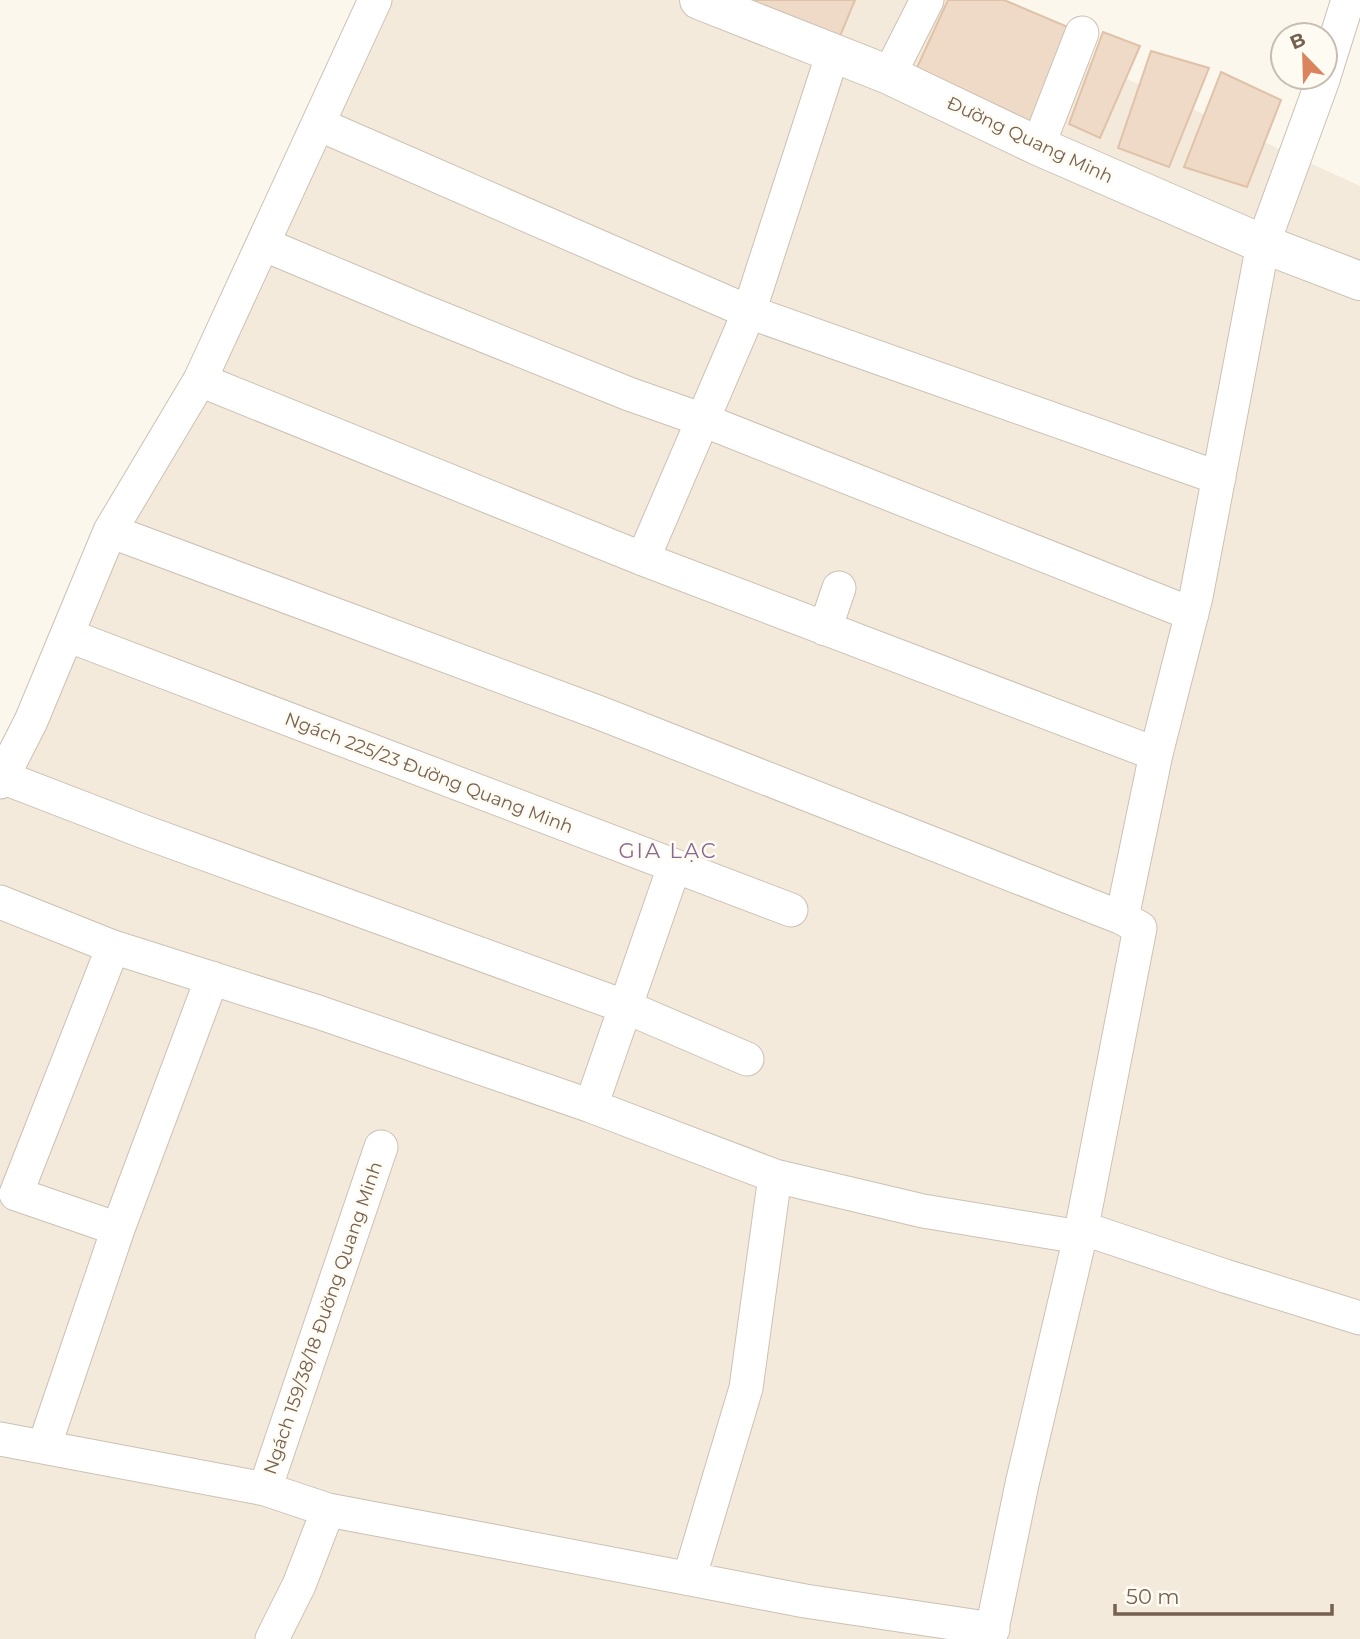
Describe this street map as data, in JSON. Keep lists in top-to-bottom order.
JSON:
{
  "streets": {
    "street": ["Đường Quang Minh", "Ngách 225/23 Đường Quang Minh", "Ngách 159/38/18 Đường Quang Minh"]
  },
  "districts": ["GIA LẠC"],
  "scale_bar": "50 m",
  "north": "top left"
}
